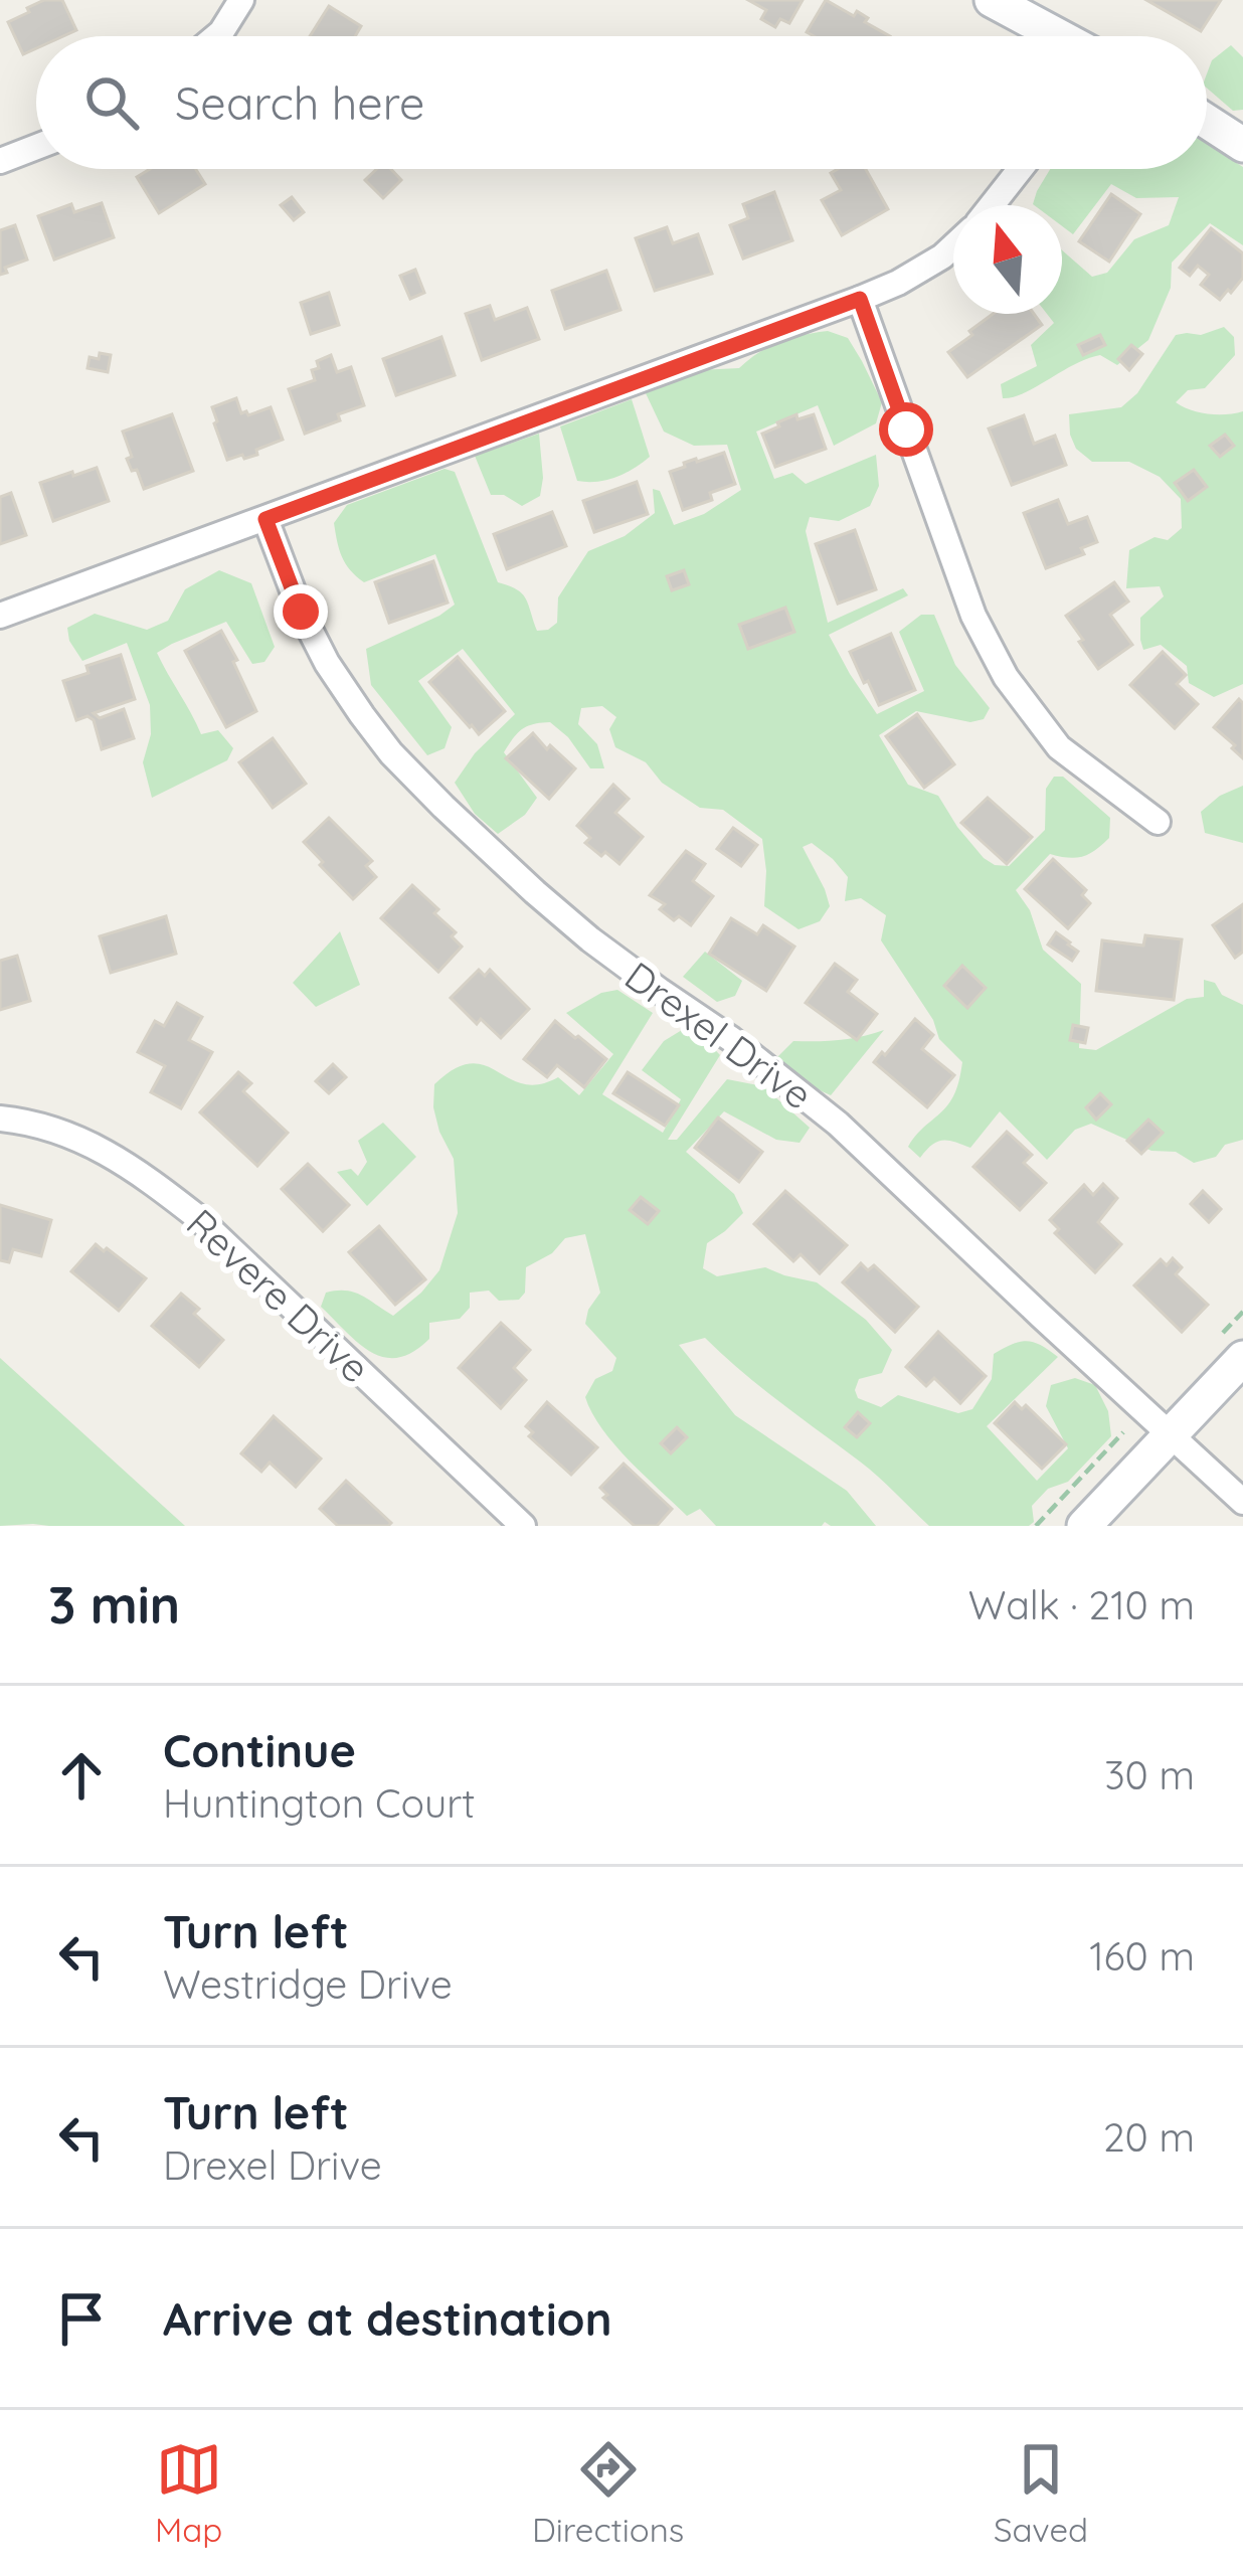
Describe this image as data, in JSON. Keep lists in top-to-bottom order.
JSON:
{
  "streets": {
    "street": ["Drexel Drive", "Revere Drive"]
  },
  "north": "top",
  "page": {
    "search": "Search here",
    "heading": ["3 min", "Walk · 210 m"],
    "list": [
      ["Continue", "Huntington Court", "30 m"],
      ["Turn left", "Westridge Drive", "160 m"],
      ["Turn left", "Drexel Drive", "20 m"],
      "Arrive at destination"
    ],
    "nav": ["Map", "Directions", "Saved"]
  }
}
